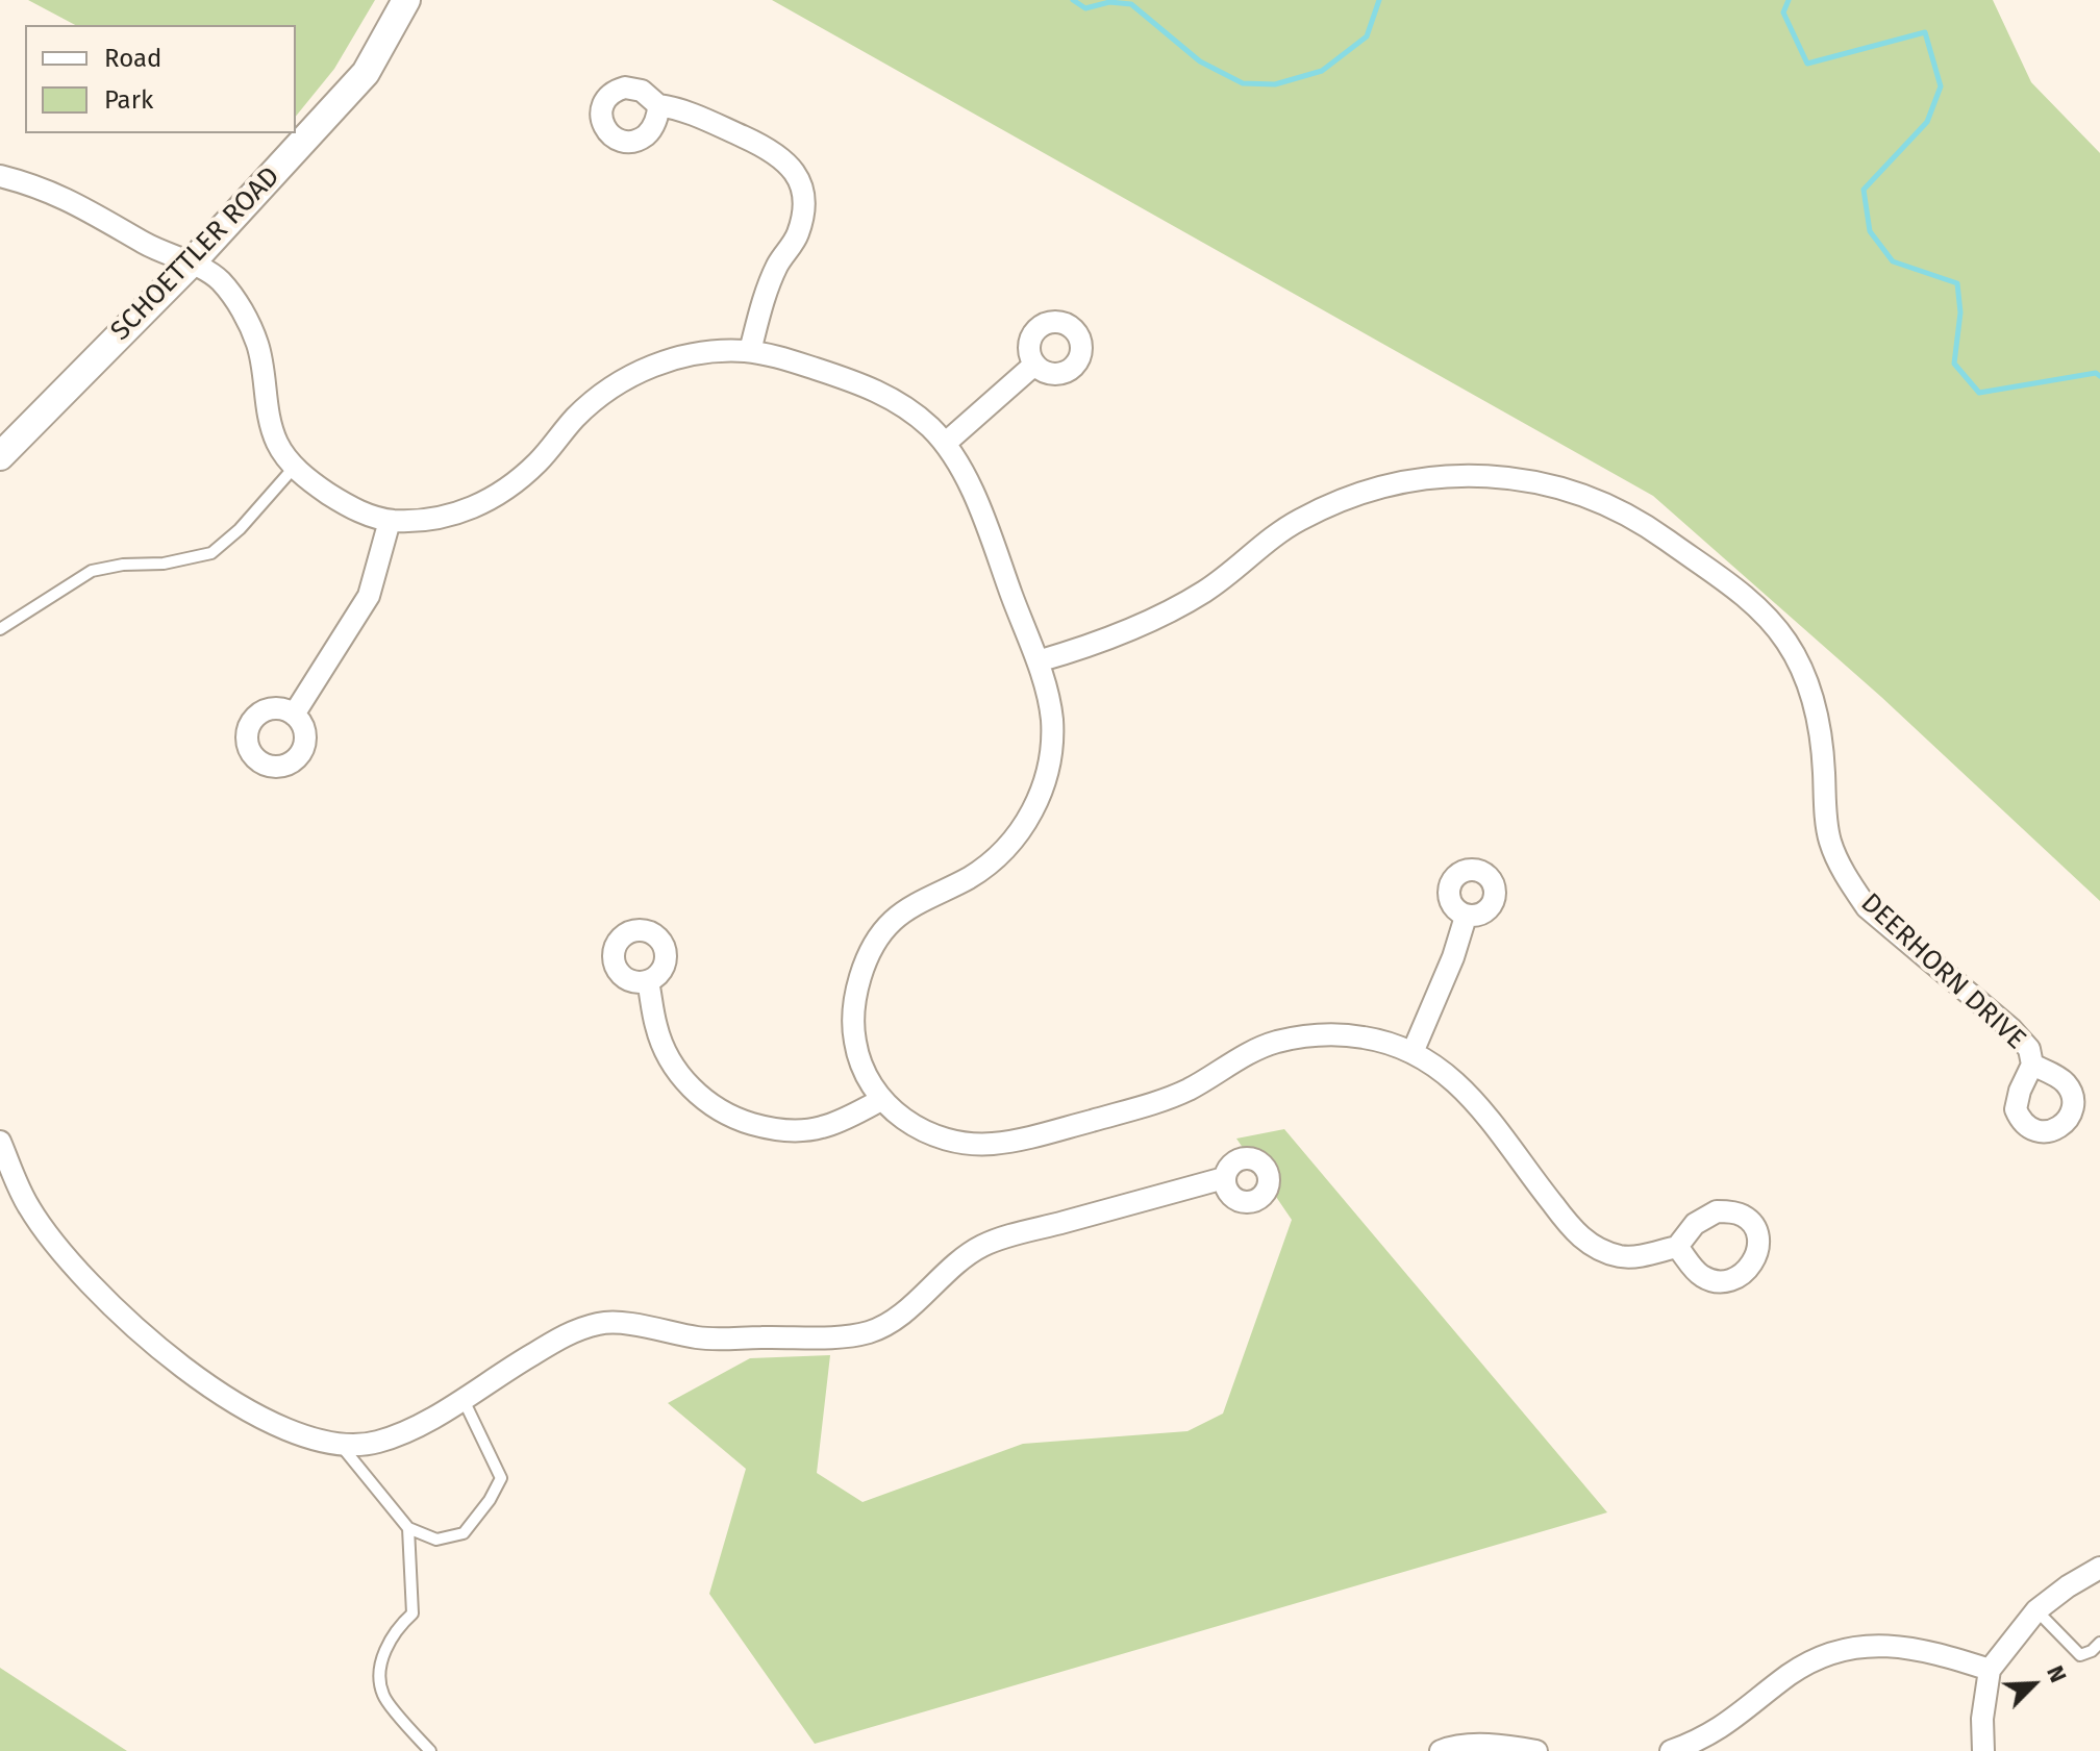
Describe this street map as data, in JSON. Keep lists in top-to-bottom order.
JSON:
{
  "streets": {
    "street": ["SCHOETTLER ROAD", "DEERHORN DRIVE"]
  },
  "legend": ["Road", "Park"],
  "north": "top right"
}
